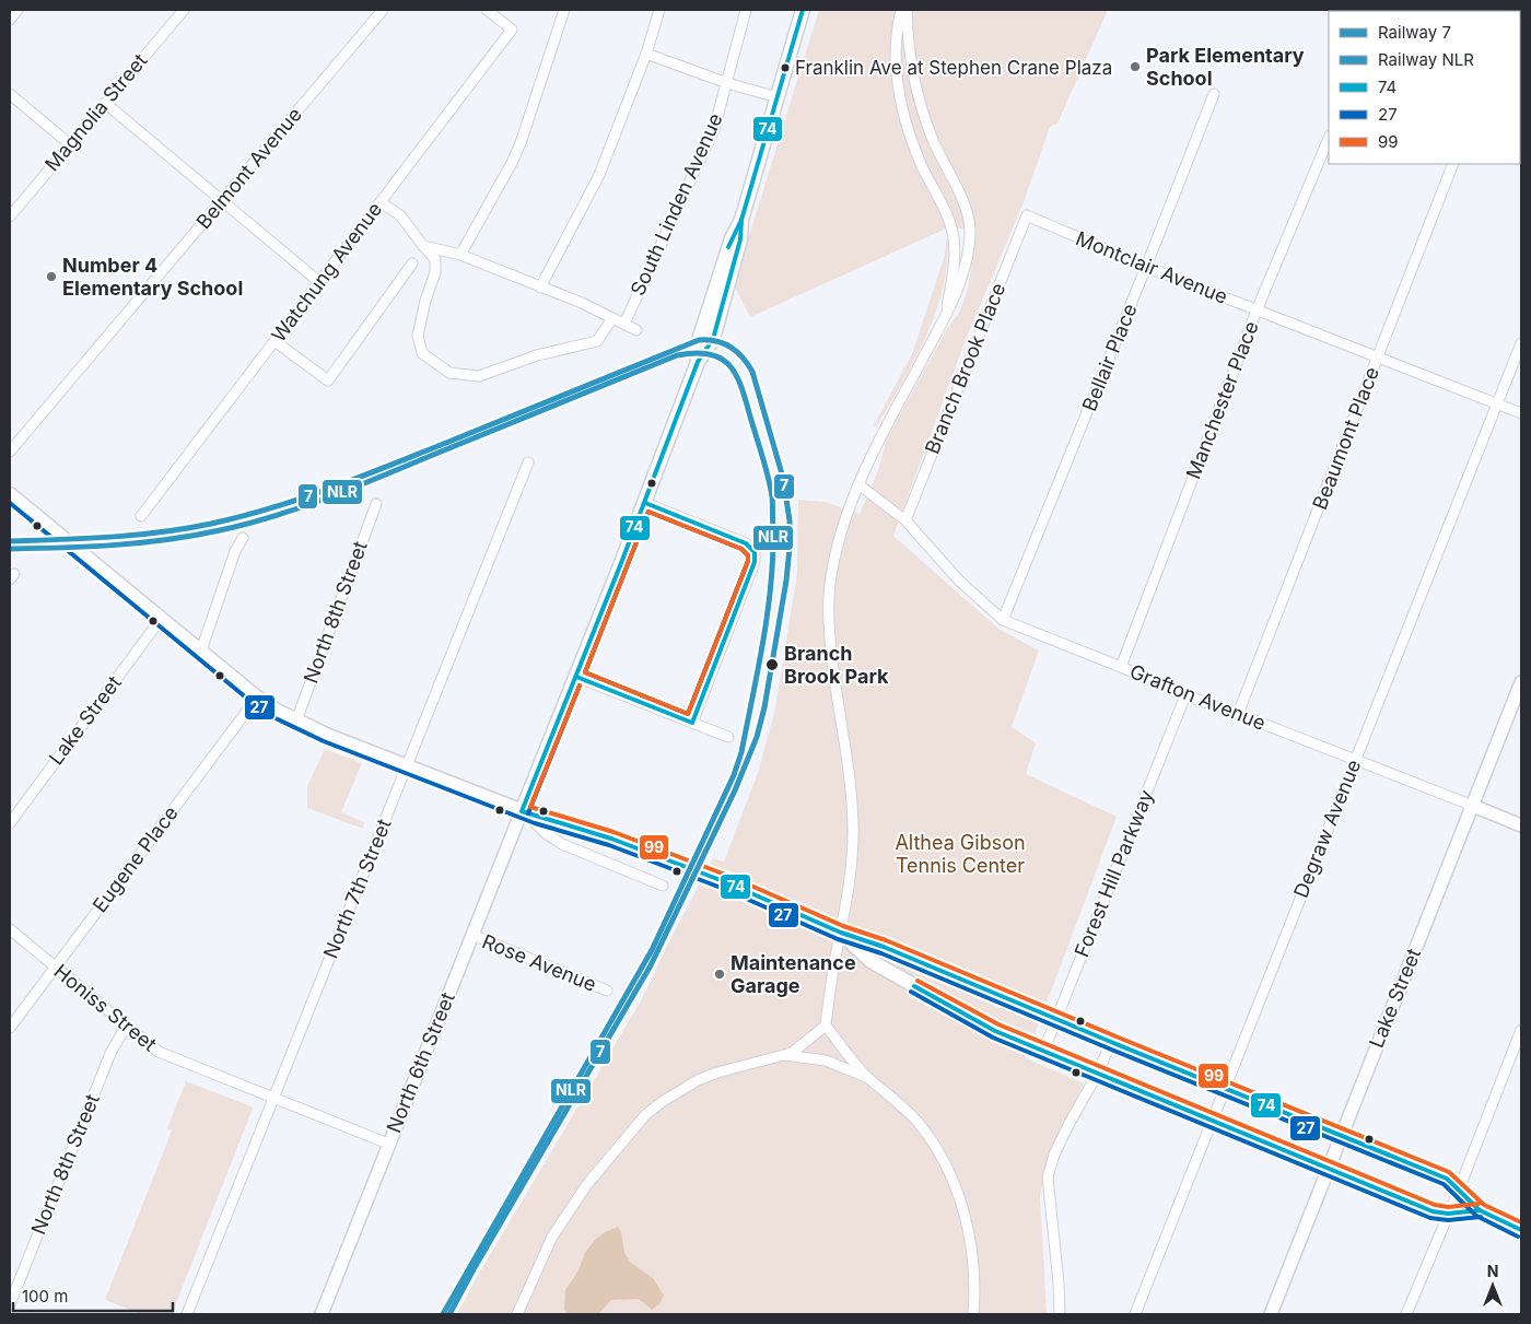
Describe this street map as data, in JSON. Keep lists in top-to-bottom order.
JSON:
{
  "streets": {
    "street": [
      "Magnolia Street",
      "Belmont Avenue",
      "South Linden Avenue",
      "Montclair Avenue",
      "Watchung Avenue",
      "Bellair Place",
      "Branch Brook Place",
      "Manchester Place",
      "Beaumont Place",
      "North 8th Street",
      "Grafton Avenue",
      "Lake Street",
      "Degraw Avenue",
      "Eugene Place",
      "Forest Hill Parkway",
      "North 7th Street",
      "Rose Avenue",
      "Honiss Street",
      "North 6th Street"
    ]
  },
  "crossings": [
    ["Montclair Avenue", "Bellair Place"],
    ["Montclair Avenue", "Branch Brook Place"],
    ["Montclair Avenue", "Manchester Place"],
    ["Montclair Avenue", "Beaumont Place"],
    ["Montclair Avenue", "Degraw Avenue"],
    ["Bellair Place", "Grafton Avenue"],
    ["Branch Brook Place", "Grafton Avenue"],
    ["Manchester Place", "Grafton Avenue"],
    ["Beaumont Place", "Grafton Avenue"],
    ["North 8th Street", "Honiss Street"],
    ["Grafton Avenue", "Lake Street"],
    ["Grafton Avenue", "Degraw Avenue"],
    ["Grafton Avenue", "Forest Hill Parkway"],
    ["Eugene Place", "Honiss Street"],
    ["North 7th Street", "Honiss Street"],
    ["Rose Avenue", "North 6th Street"],
    ["Honiss Street", "North 6th Street"]
  ],
  "parks": ["Althea Gibson Tennis Center"],
  "places": [
    "Park Elementary School",
    "Franklin Ave at Stephen Crane Plaza",
    "Number 4 Elementary School",
    "Branch Brook Park",
    "Maintenance Garage"
  ],
  "lines": [
    "transit line 74",
    "rail line 7",
    "rail line NLR",
    "transit line 27",
    "transit line 99"
  ],
  "legend": [
    "Railway 7",
    "Railway NLR",
    "74",
    "27",
    "99"
  ],
  "scale_bar": "100 m",
  "north": "top"
}
